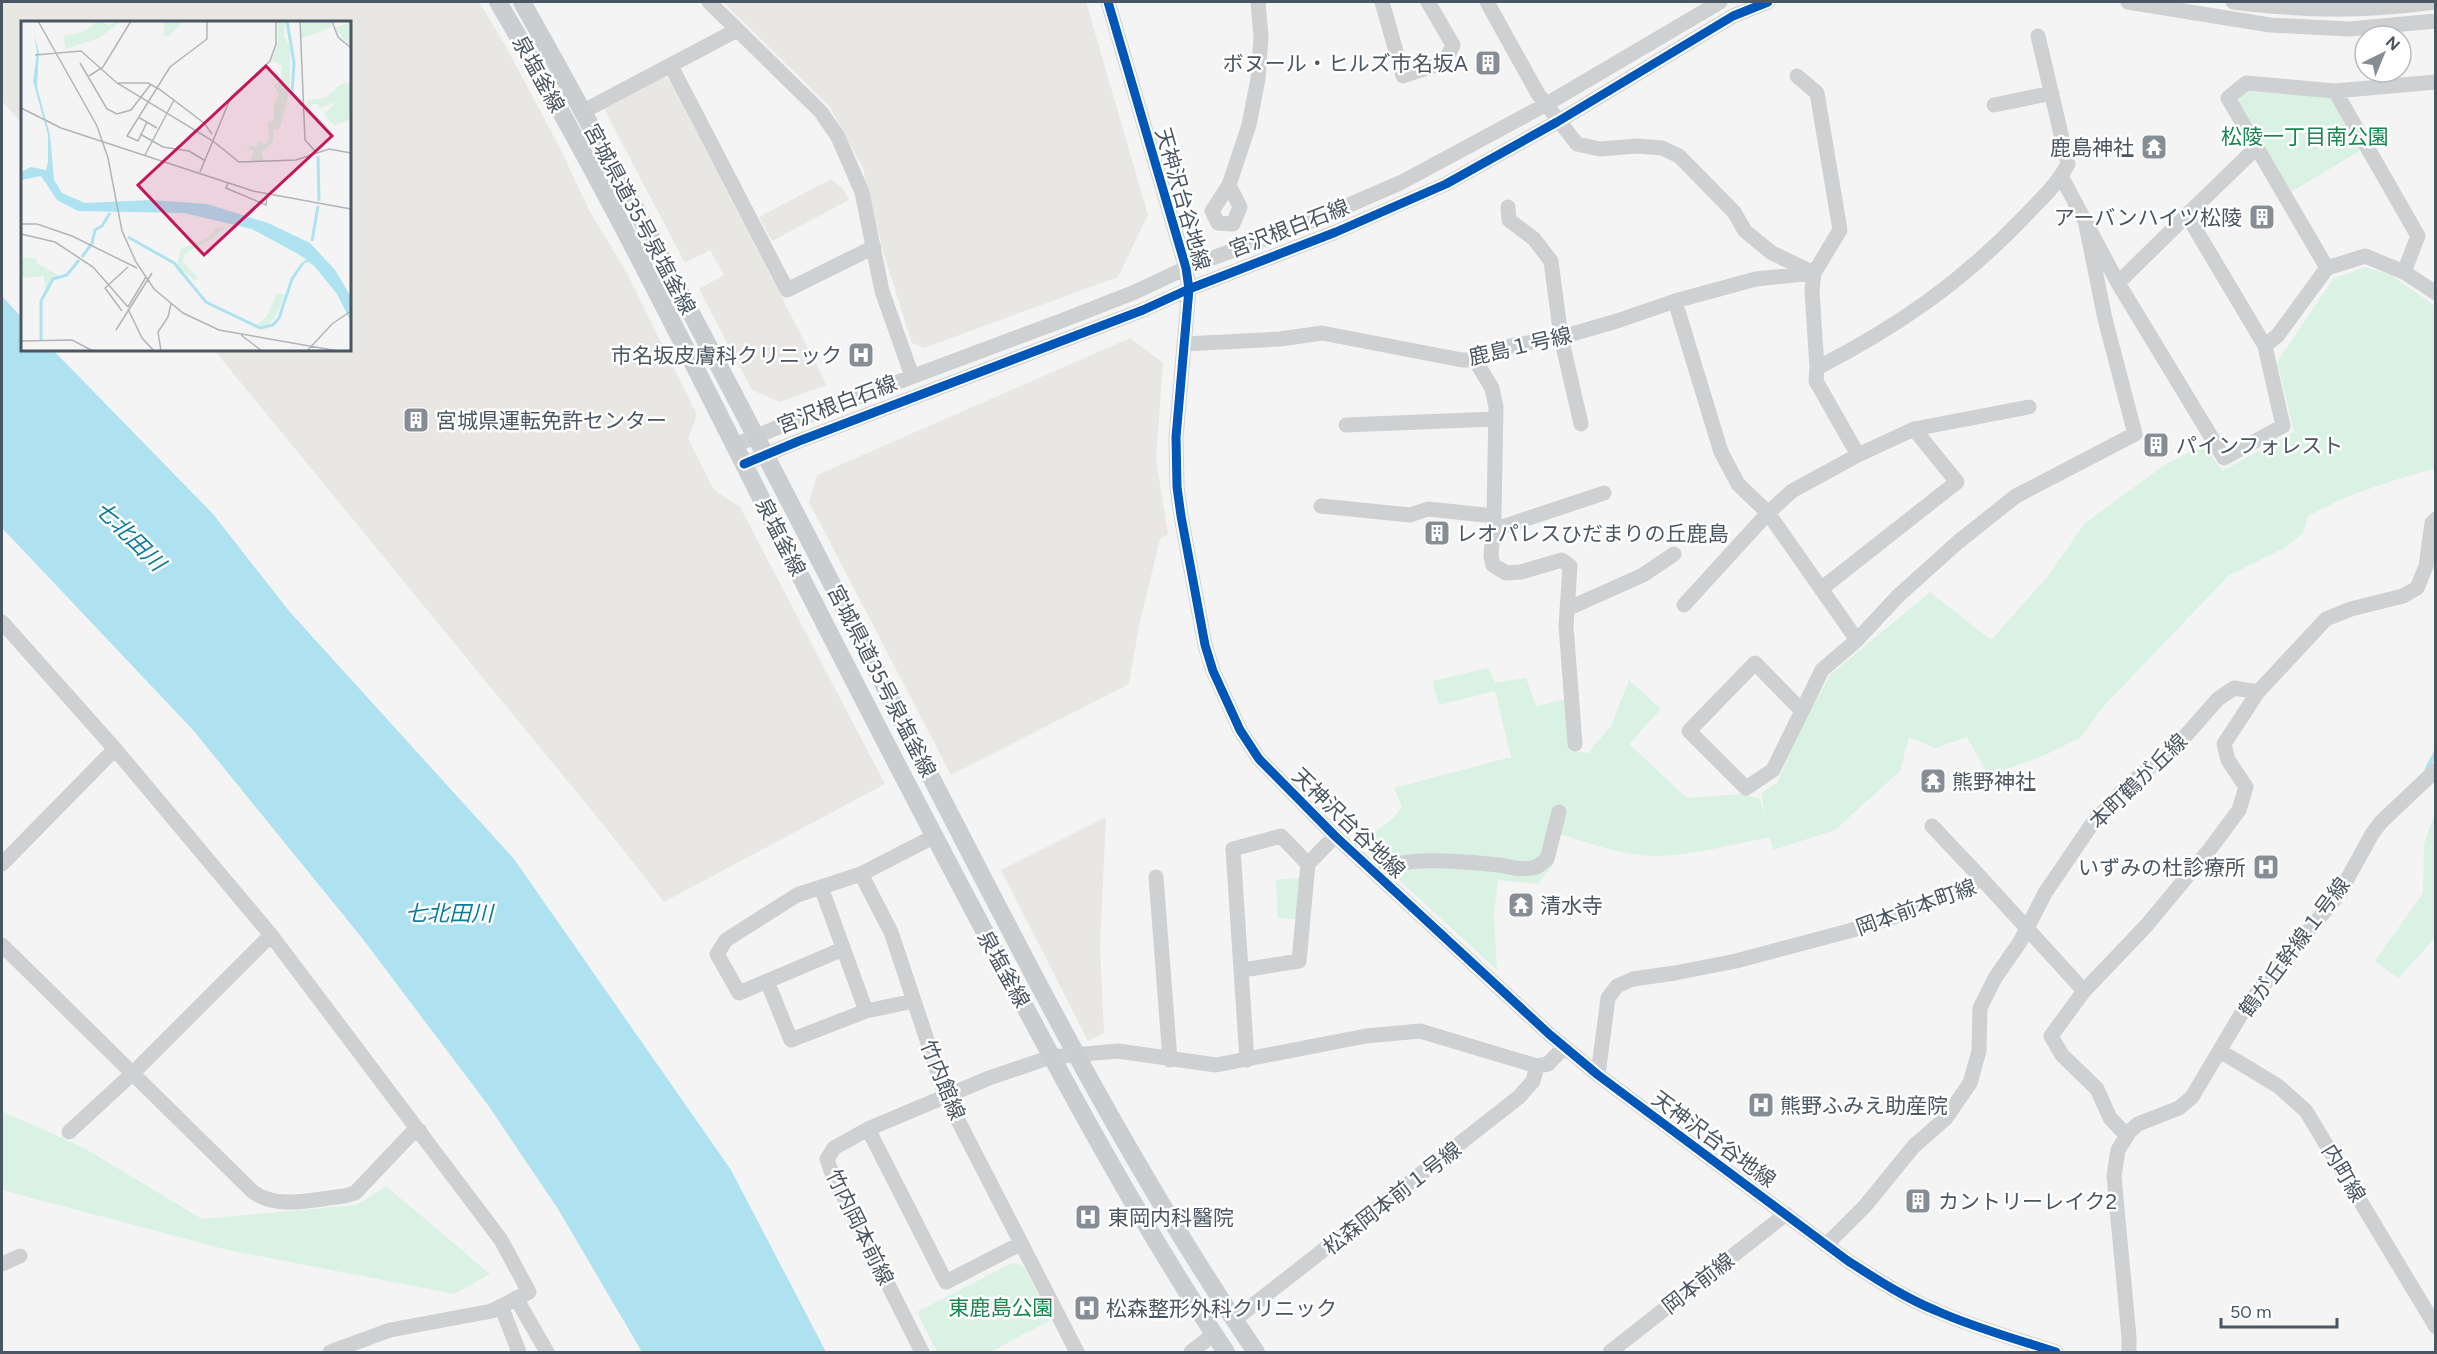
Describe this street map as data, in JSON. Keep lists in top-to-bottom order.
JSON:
{
  "streets": {
    "main road": ["泉塩釜線", "宮城県道35号泉塩釜線"],
    "street": [
      "天神沢台谷地線",
      "宮沢根白石線",
      "鹿島１号線",
      "本町鶴が丘線",
      "岡本前本町線",
      "鶴が丘幹線１号線",
      "竹内館線",
      "内町線",
      "松森岡本前１号線",
      "竹内岡本前線",
      "岡本前線"
    ]
  },
  "crossings": [
    ["泉塩釜線", "宮沢根白石線"],
    ["泉塩釜線", "竹内岡本前線"],
    ["天神沢台谷地線", "宮沢根白石線"],
    ["天神沢台谷地線", "鹿島１号線"],
    ["天神沢台谷地線", "本町鶴が丘線"],
    ["天神沢台谷地線", "岡本前本町線"],
    ["天神沢台谷地線", "岡本前線"],
    ["宮城県道35号泉塩釜線", "宮沢根白石線"],
    ["宮城県道35号泉塩釜線", "松森岡本前１号線"],
    ["宮城県道35号泉塩釜線", "竹内岡本前線"],
    ["本町鶴が丘線", "岡本前本町線"],
    ["鶴が丘幹線１号線", "内町線"],
    ["竹内館線", "竹内岡本前線"],
    ["松森岡本前１号線", "竹内岡本前線"]
  ],
  "water": ["七北田川"],
  "parks": ["松陵一丁目南公園", "東鹿島公園"],
  "places": {
    "building": [
      "ボヌール・ヒルズ市名坂A",
      "アーバンハイツ松陵",
      "宮城県運転免許センター",
      "パインフォレスト",
      "レオパレスひだまりの丘鹿島",
      "カントリーレイク2"
    ],
    "temple": ["鹿島神社", "熊野神社", "清水寺"],
    "hospital": [
      "市名坂皮膚科クリニック",
      "いずみの杜診療所",
      "熊野ふみえ助産院",
      "東岡内科醫院",
      "松森整形外科クリニック"
    ]
  },
  "scale_bar": "50 m",
  "north": "top right"
}
